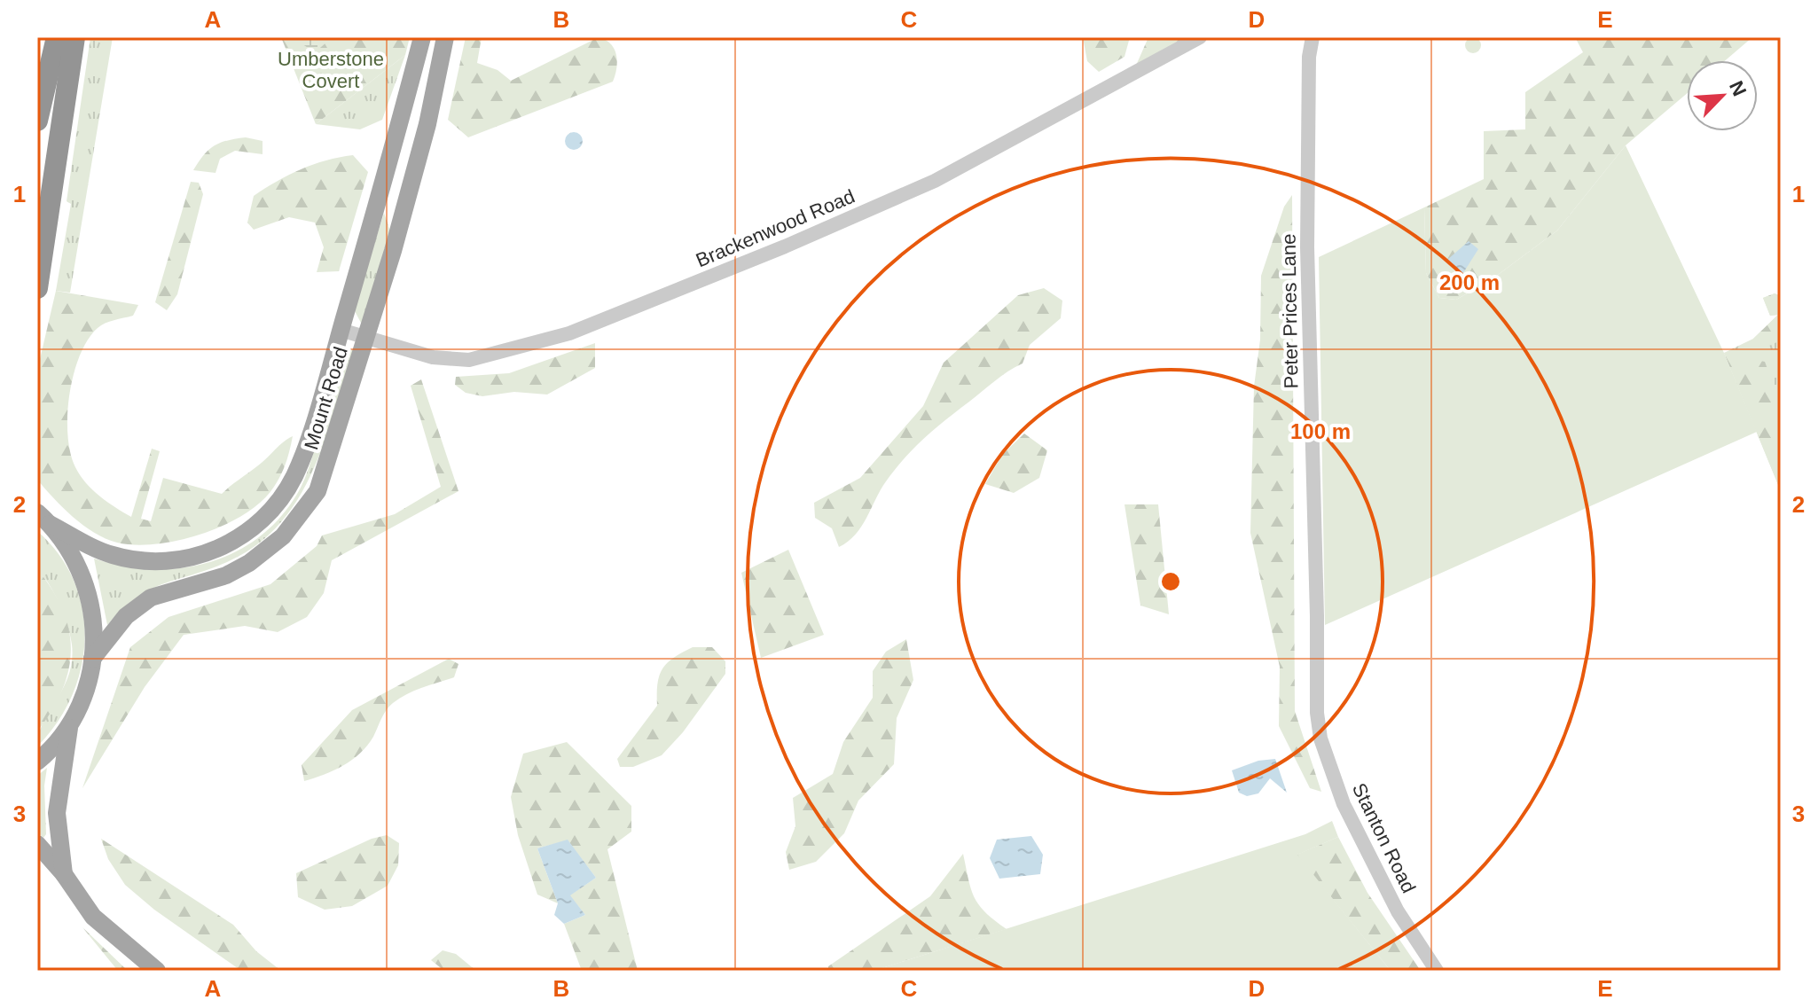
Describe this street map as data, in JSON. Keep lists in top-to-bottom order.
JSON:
{
  "streets": {
    "main road": ["Mount Road"],
    "street": ["Brackenwood Road", "Peter Prices Lane", "Stanton Road"]
  },
  "crossings": [
    ["Brackenwood Road", "Mount Road"],
    ["Peter Prices Lane", "Stanton Road"]
  ],
  "parks": ["Umberstone Covert"],
  "north": "top right",
  "grid": {
    "columns": [
      "A",
      "B",
      "C",
      "D",
      "E"
    ],
    "rows": ["1", "2", "3"]
  },
  "rings": ["200 m", "100 m"]
}
